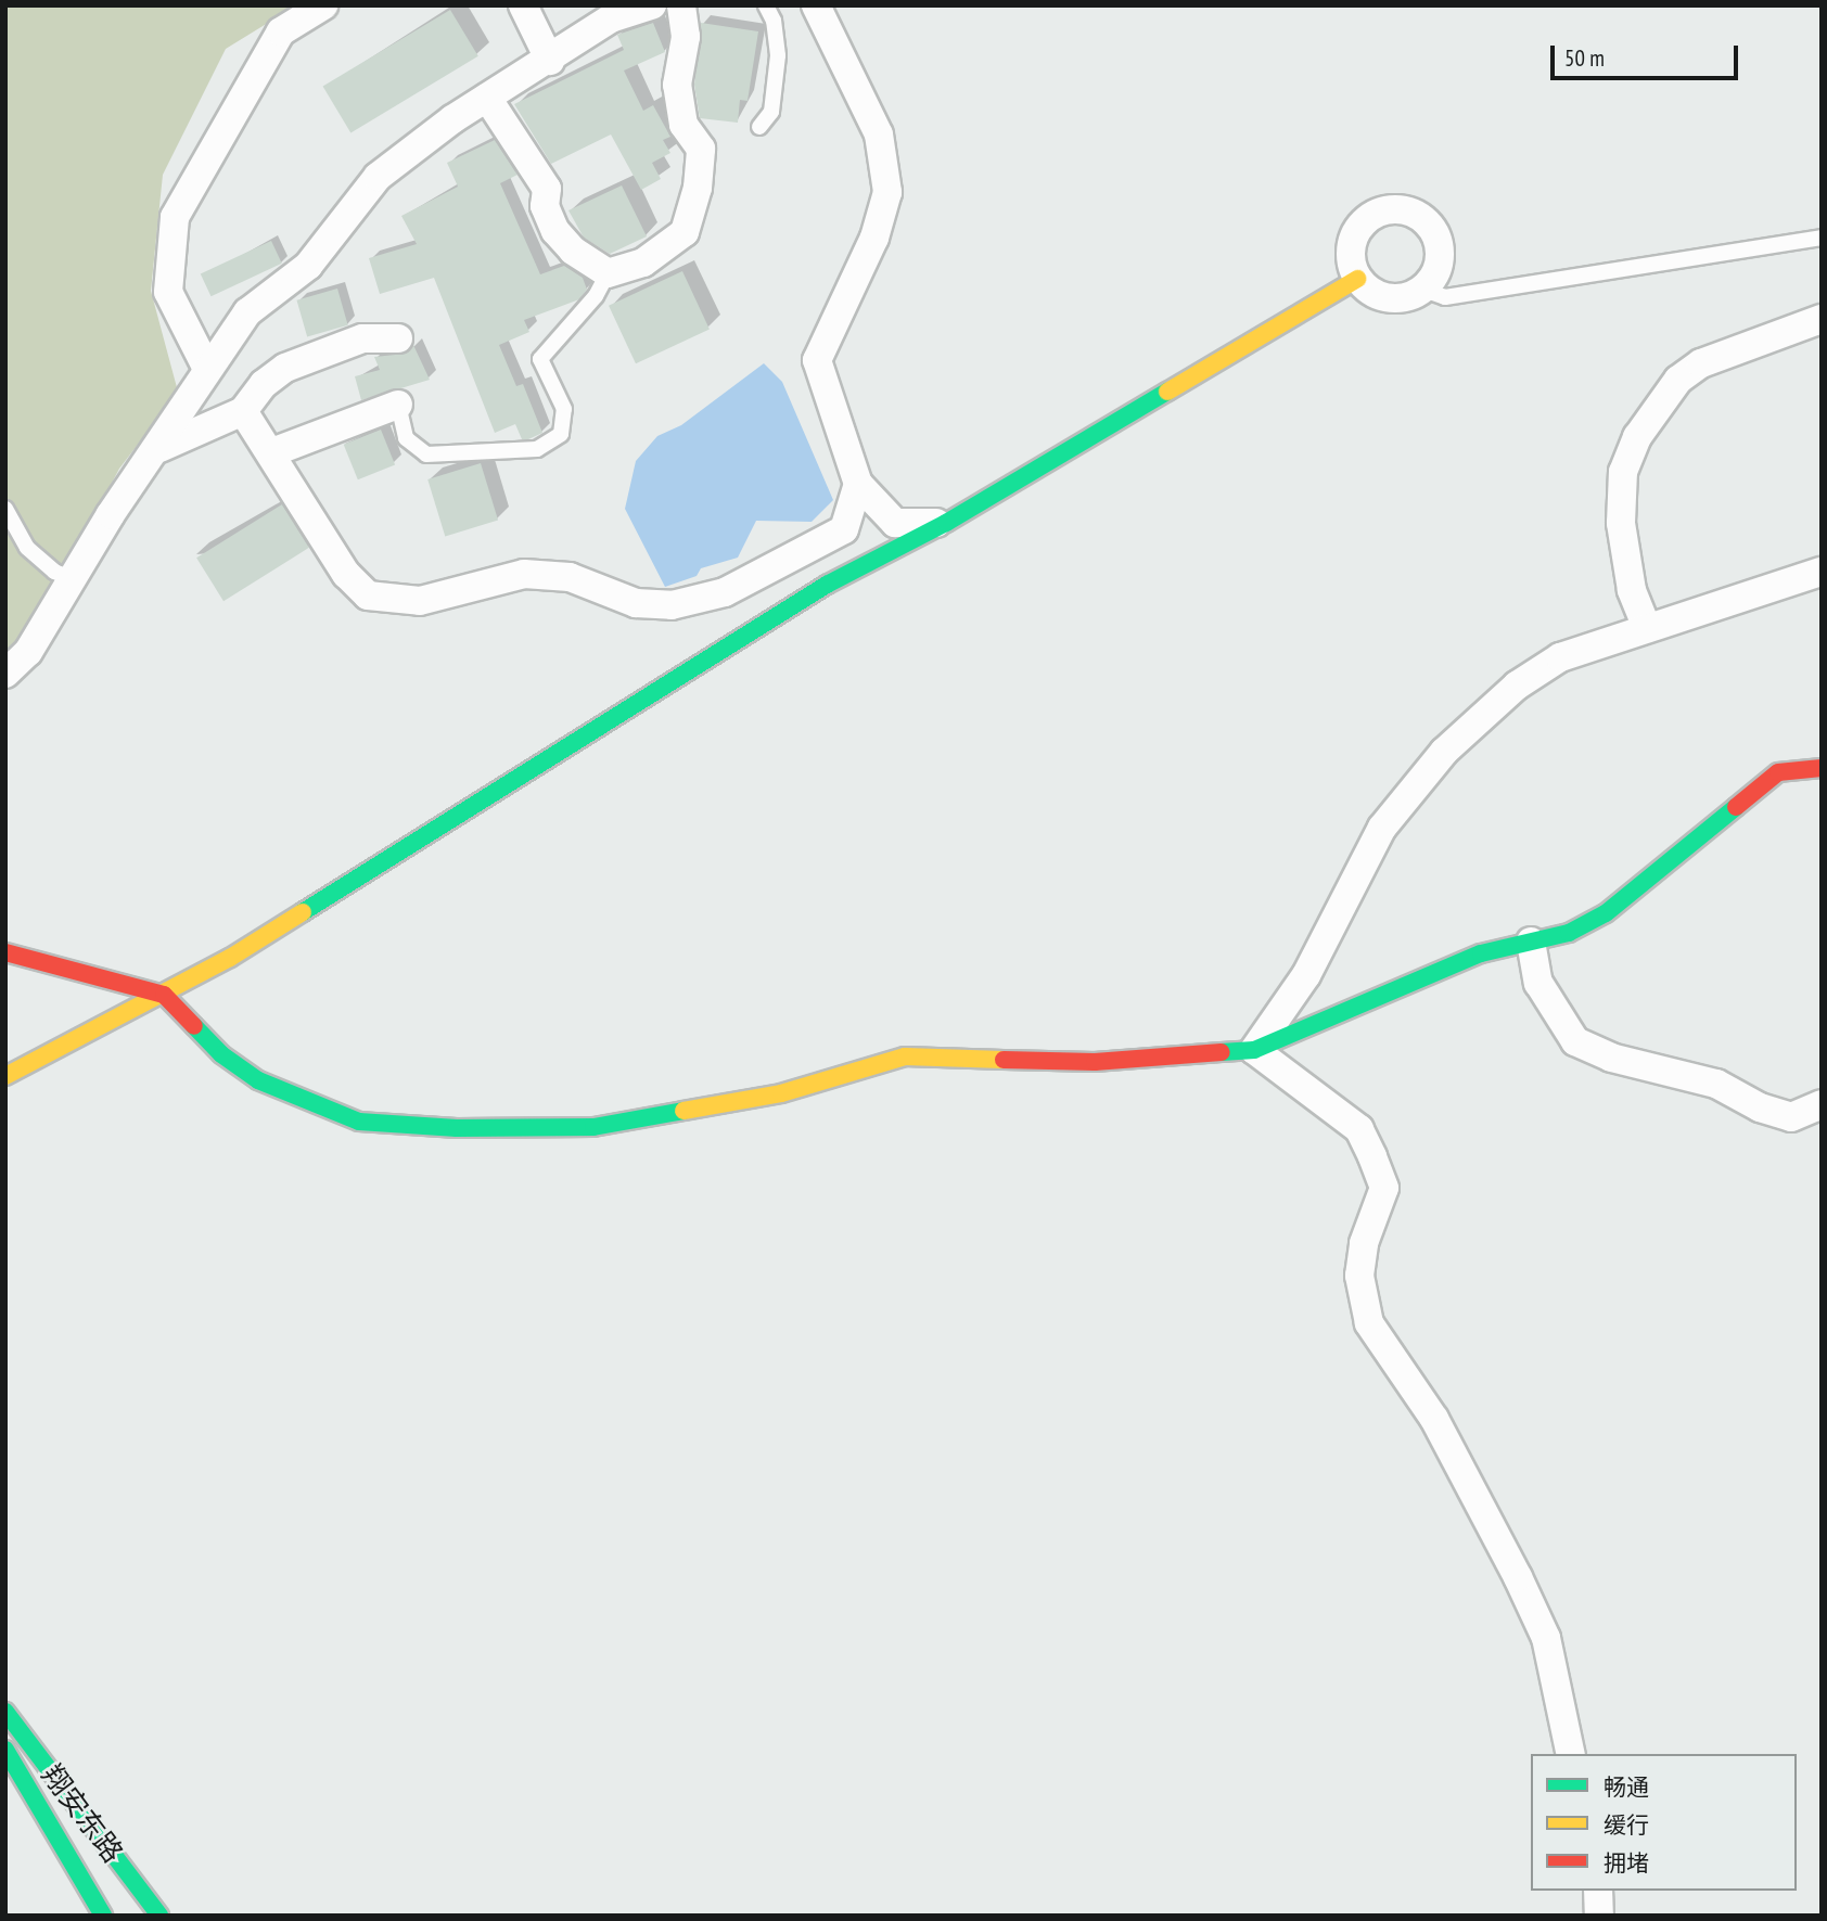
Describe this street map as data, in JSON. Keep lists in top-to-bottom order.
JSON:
{
  "streets": {
    "street": ["翔安东路"]
  },
  "legend": ["畅通", "缓行", "拥堵"],
  "scale_bar": "50 m"
}
